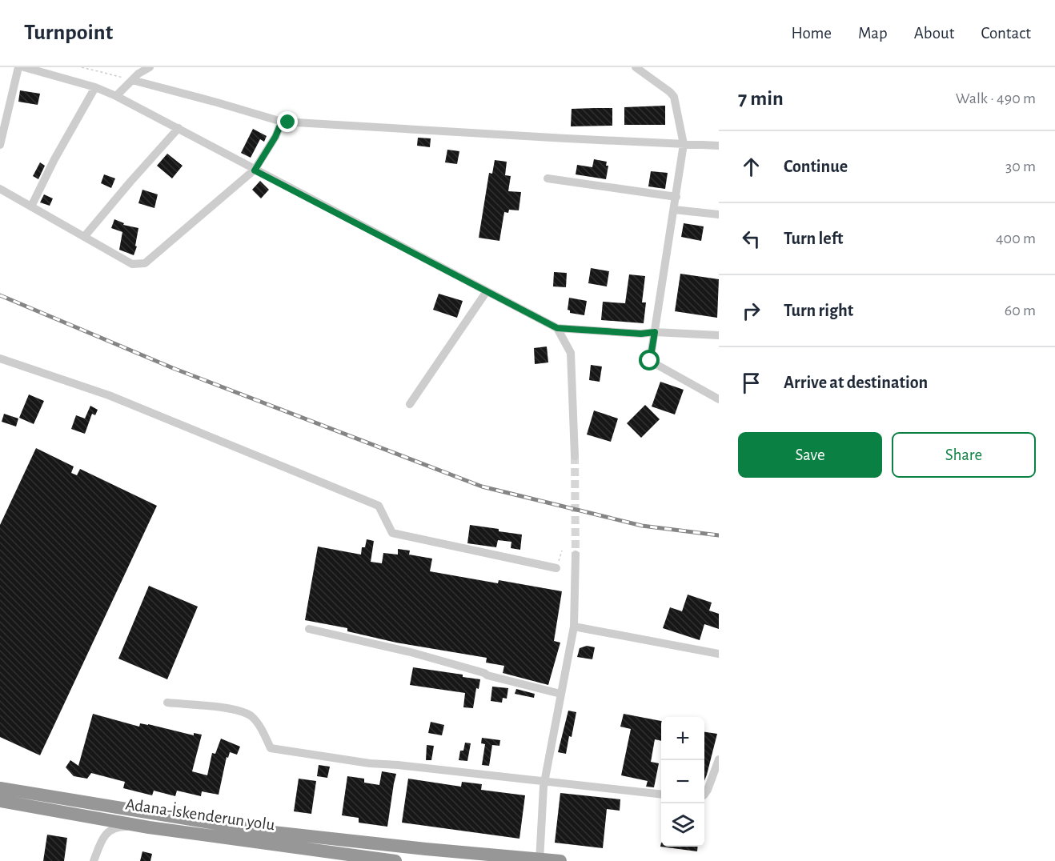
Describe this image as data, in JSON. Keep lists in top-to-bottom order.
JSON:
{
  "streets": {
    "highway": ["Adana-İskenderun yolu"]
  },
  "page": {
    "header": "Turnpoint",
    "nav": [
      "Home",
      "Map",
      "About",
      "Contact"
    ],
    "heading": ["7 min", "Walk · 490 m"],
    "list": [
      ["Continue", "30 m"],
      ["Turn left", "400 m"],
      ["Turn right", "60 m"],
      "Arrive at destination"
    ],
    "buttons": ["Save", "Share"],
    "map_buttons": ["+", "−"]
  }
}
